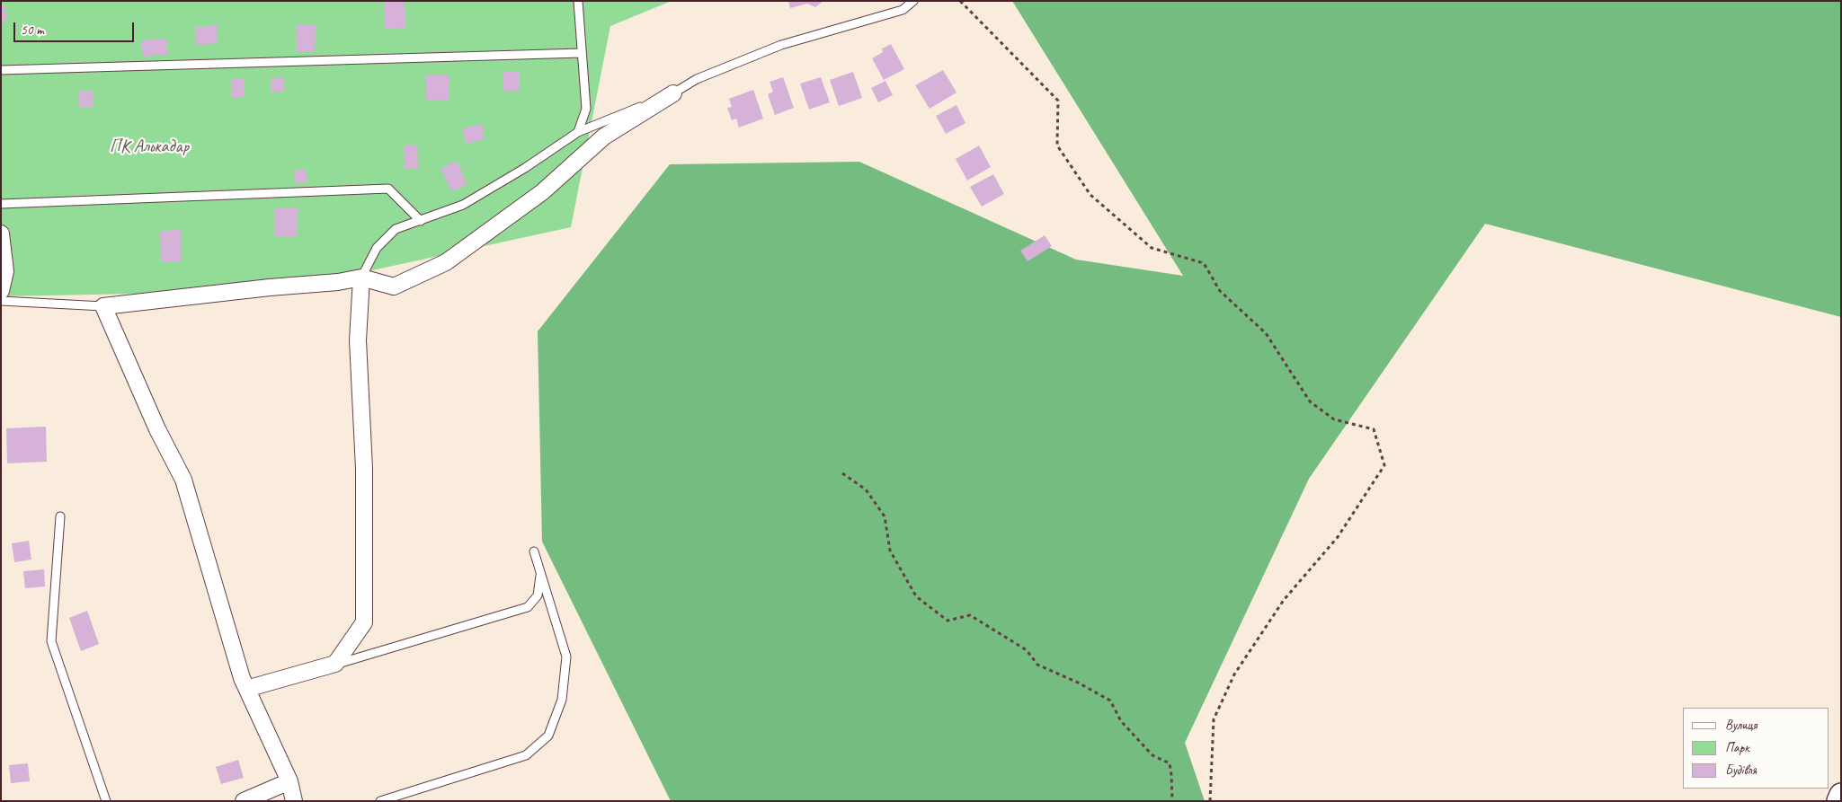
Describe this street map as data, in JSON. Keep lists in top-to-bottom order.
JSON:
{
  "parks": ["ПК Алькадар"],
  "legend": ["Вулиця", "Парк", "Будівля"],
  "scale_bar": "50 m"
}
